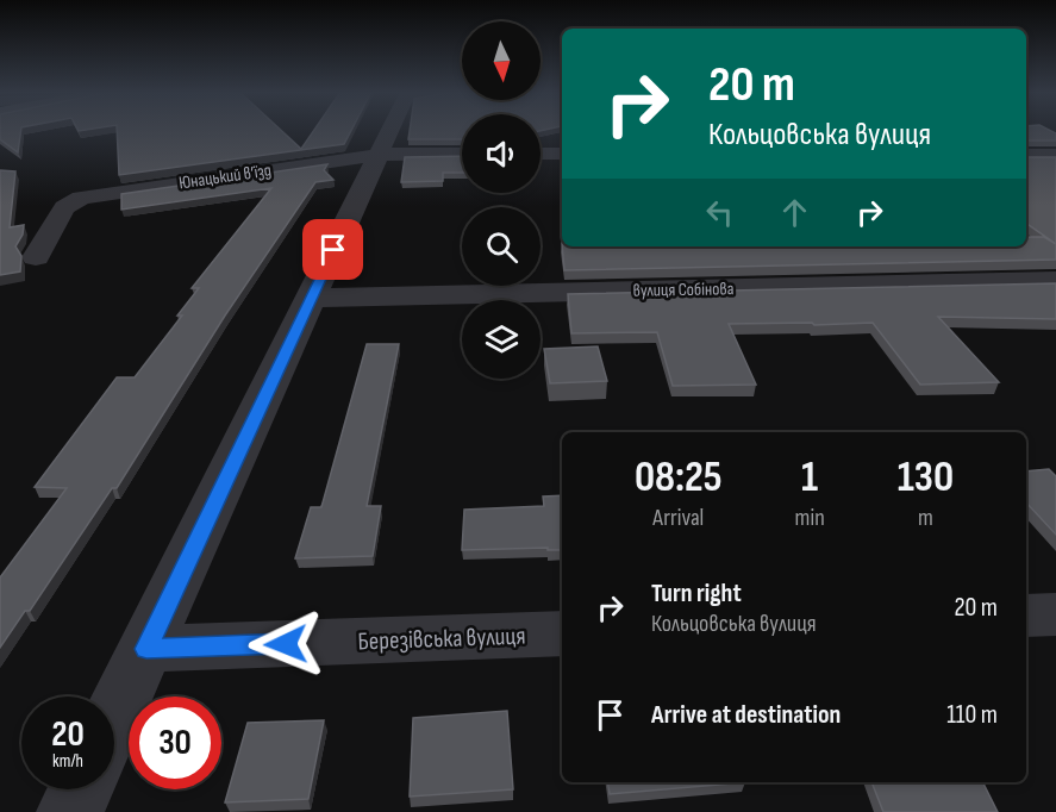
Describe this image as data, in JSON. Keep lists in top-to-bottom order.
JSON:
{
  "streets": {
    "street": ["Юнацький в’їзд", "вулиця Собінова", "Березівська вулиця"]
  },
  "north": "bottom",
  "page": {
    "turn": ["20 m", "Кольцовська вулиця"],
    "eta": [
      "08:25",
      "Arrival",
      "1",
      "min",
      "130",
      "m"
    ],
    "list": [
      {
        "name": "Turn right",
        "note": "Кольцовська вулиця",
        "value": "20 m"
      },
      {
        "name": "Arrive at destination",
        "value": "110 m"
      }
    ],
    "speed": "20 km/h",
    "limit": "30"
  }
}
